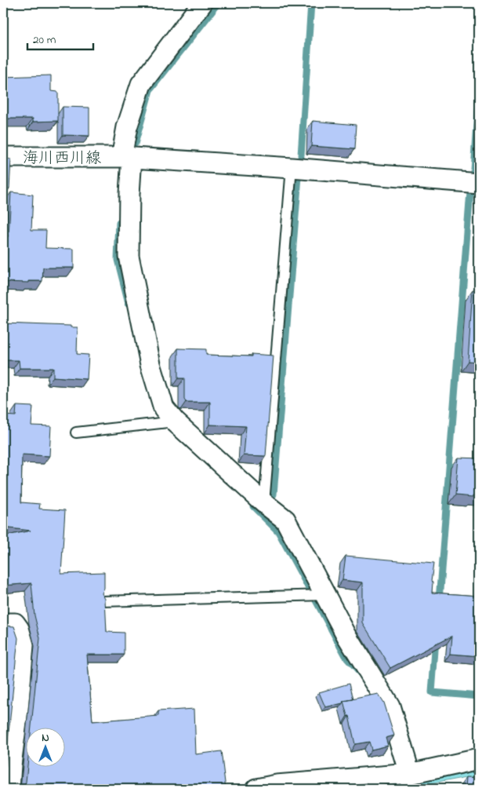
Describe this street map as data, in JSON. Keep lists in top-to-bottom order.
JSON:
{
  "streets": {
    "street": ["海川西川線"]
  },
  "scale_bar": "20 m",
  "north": "top"
}
